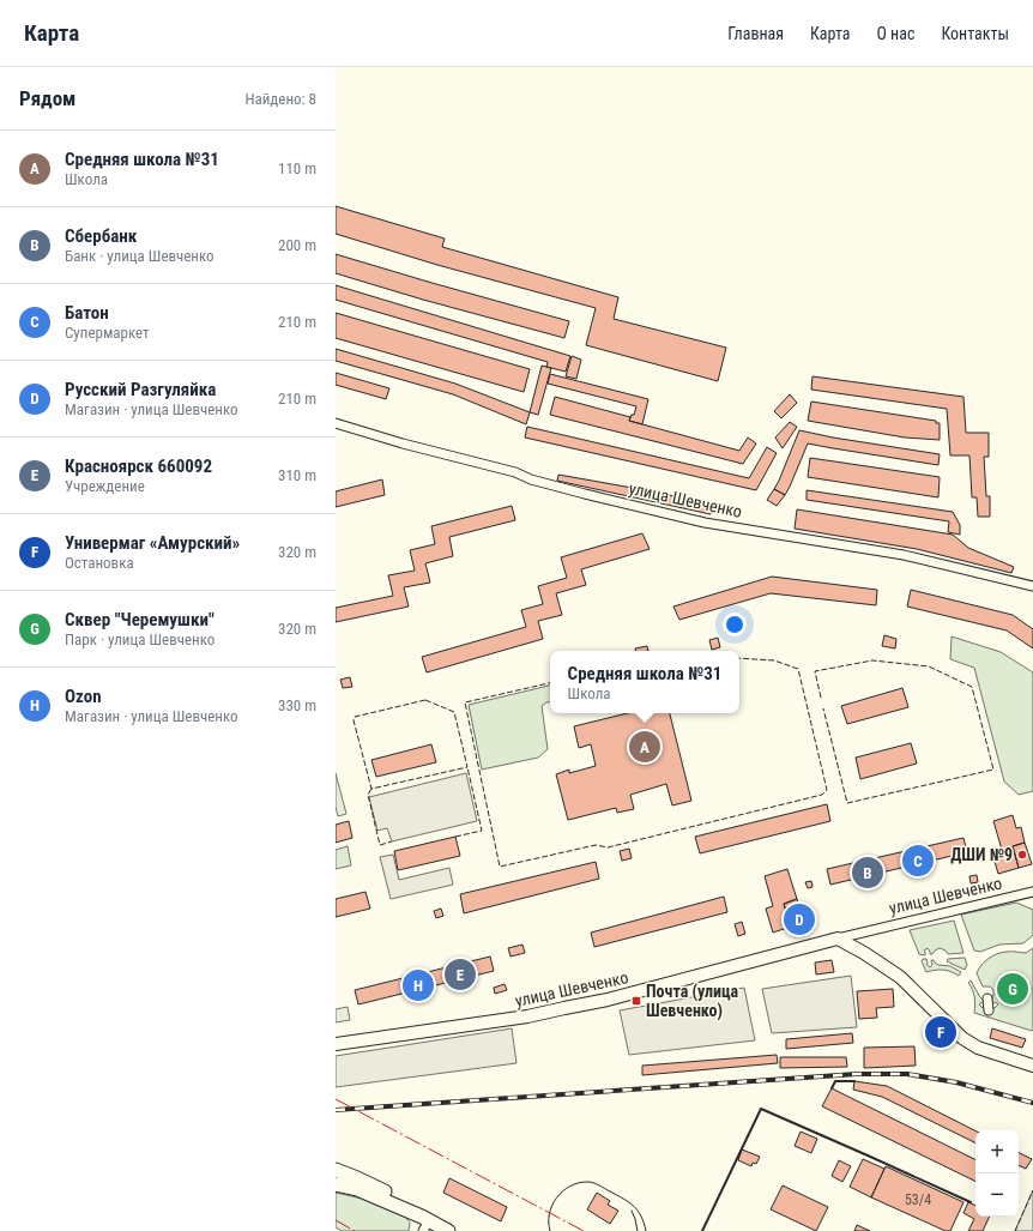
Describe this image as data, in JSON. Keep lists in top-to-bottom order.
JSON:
{
  "streets": {
    "street": ["улица Шевченко"]
  },
  "places": {
    "other": ["ДШИ №9"],
    "transit": ["Почта (улица Шевченко)"]
  },
  "house_numbers": ["53/4"],
  "page": {
    "header": "Карта",
    "nav": [
      "Главная",
      "Карта",
      "О нас",
      "Контакты"
    ],
    "heading": ["Рядом", "Найдено: 8"],
    "list": [
      {
        "mark": "A",
        "name": "Средняя школа №31",
        "note": "Школа",
        "value": "110 m"
      },
      {
        "mark": "B",
        "name": "Сбербанк",
        "note": "Банк · улица Шевченко",
        "value": "200 m"
      },
      {
        "mark": "C",
        "name": "Батон",
        "note": "Супермаркет",
        "value": "210 m"
      },
      {
        "mark": "D",
        "name": "Русский Разгуляйка",
        "note": "Магазин · улица Шевченко",
        "value": "210 m"
      },
      {
        "mark": "E",
        "name": "Красноярск 660092",
        "note": "Учреждение",
        "value": "310 m"
      },
      {
        "mark": "F",
        "name": "Универмаг «Амурский»",
        "note": "Остановка",
        "value": "320 m"
      },
      {
        "mark": "G",
        "name": "Сквер \"Черемушки\"",
        "note": "Парк · улица Шевченко",
        "value": "320 m"
      },
      {
        "mark": "H",
        "name": "Ozon",
        "note": "Магазин · улица Шевченко",
        "value": "330 m"
      }
    ],
    "popup": ["Средняя школа №31", "Школа"],
    "pins": [
      "A",
      "C",
      "B",
      "D",
      "E",
      "H",
      "G",
      "F"
    ],
    "map_buttons": ["+", "−"]
  }
}
